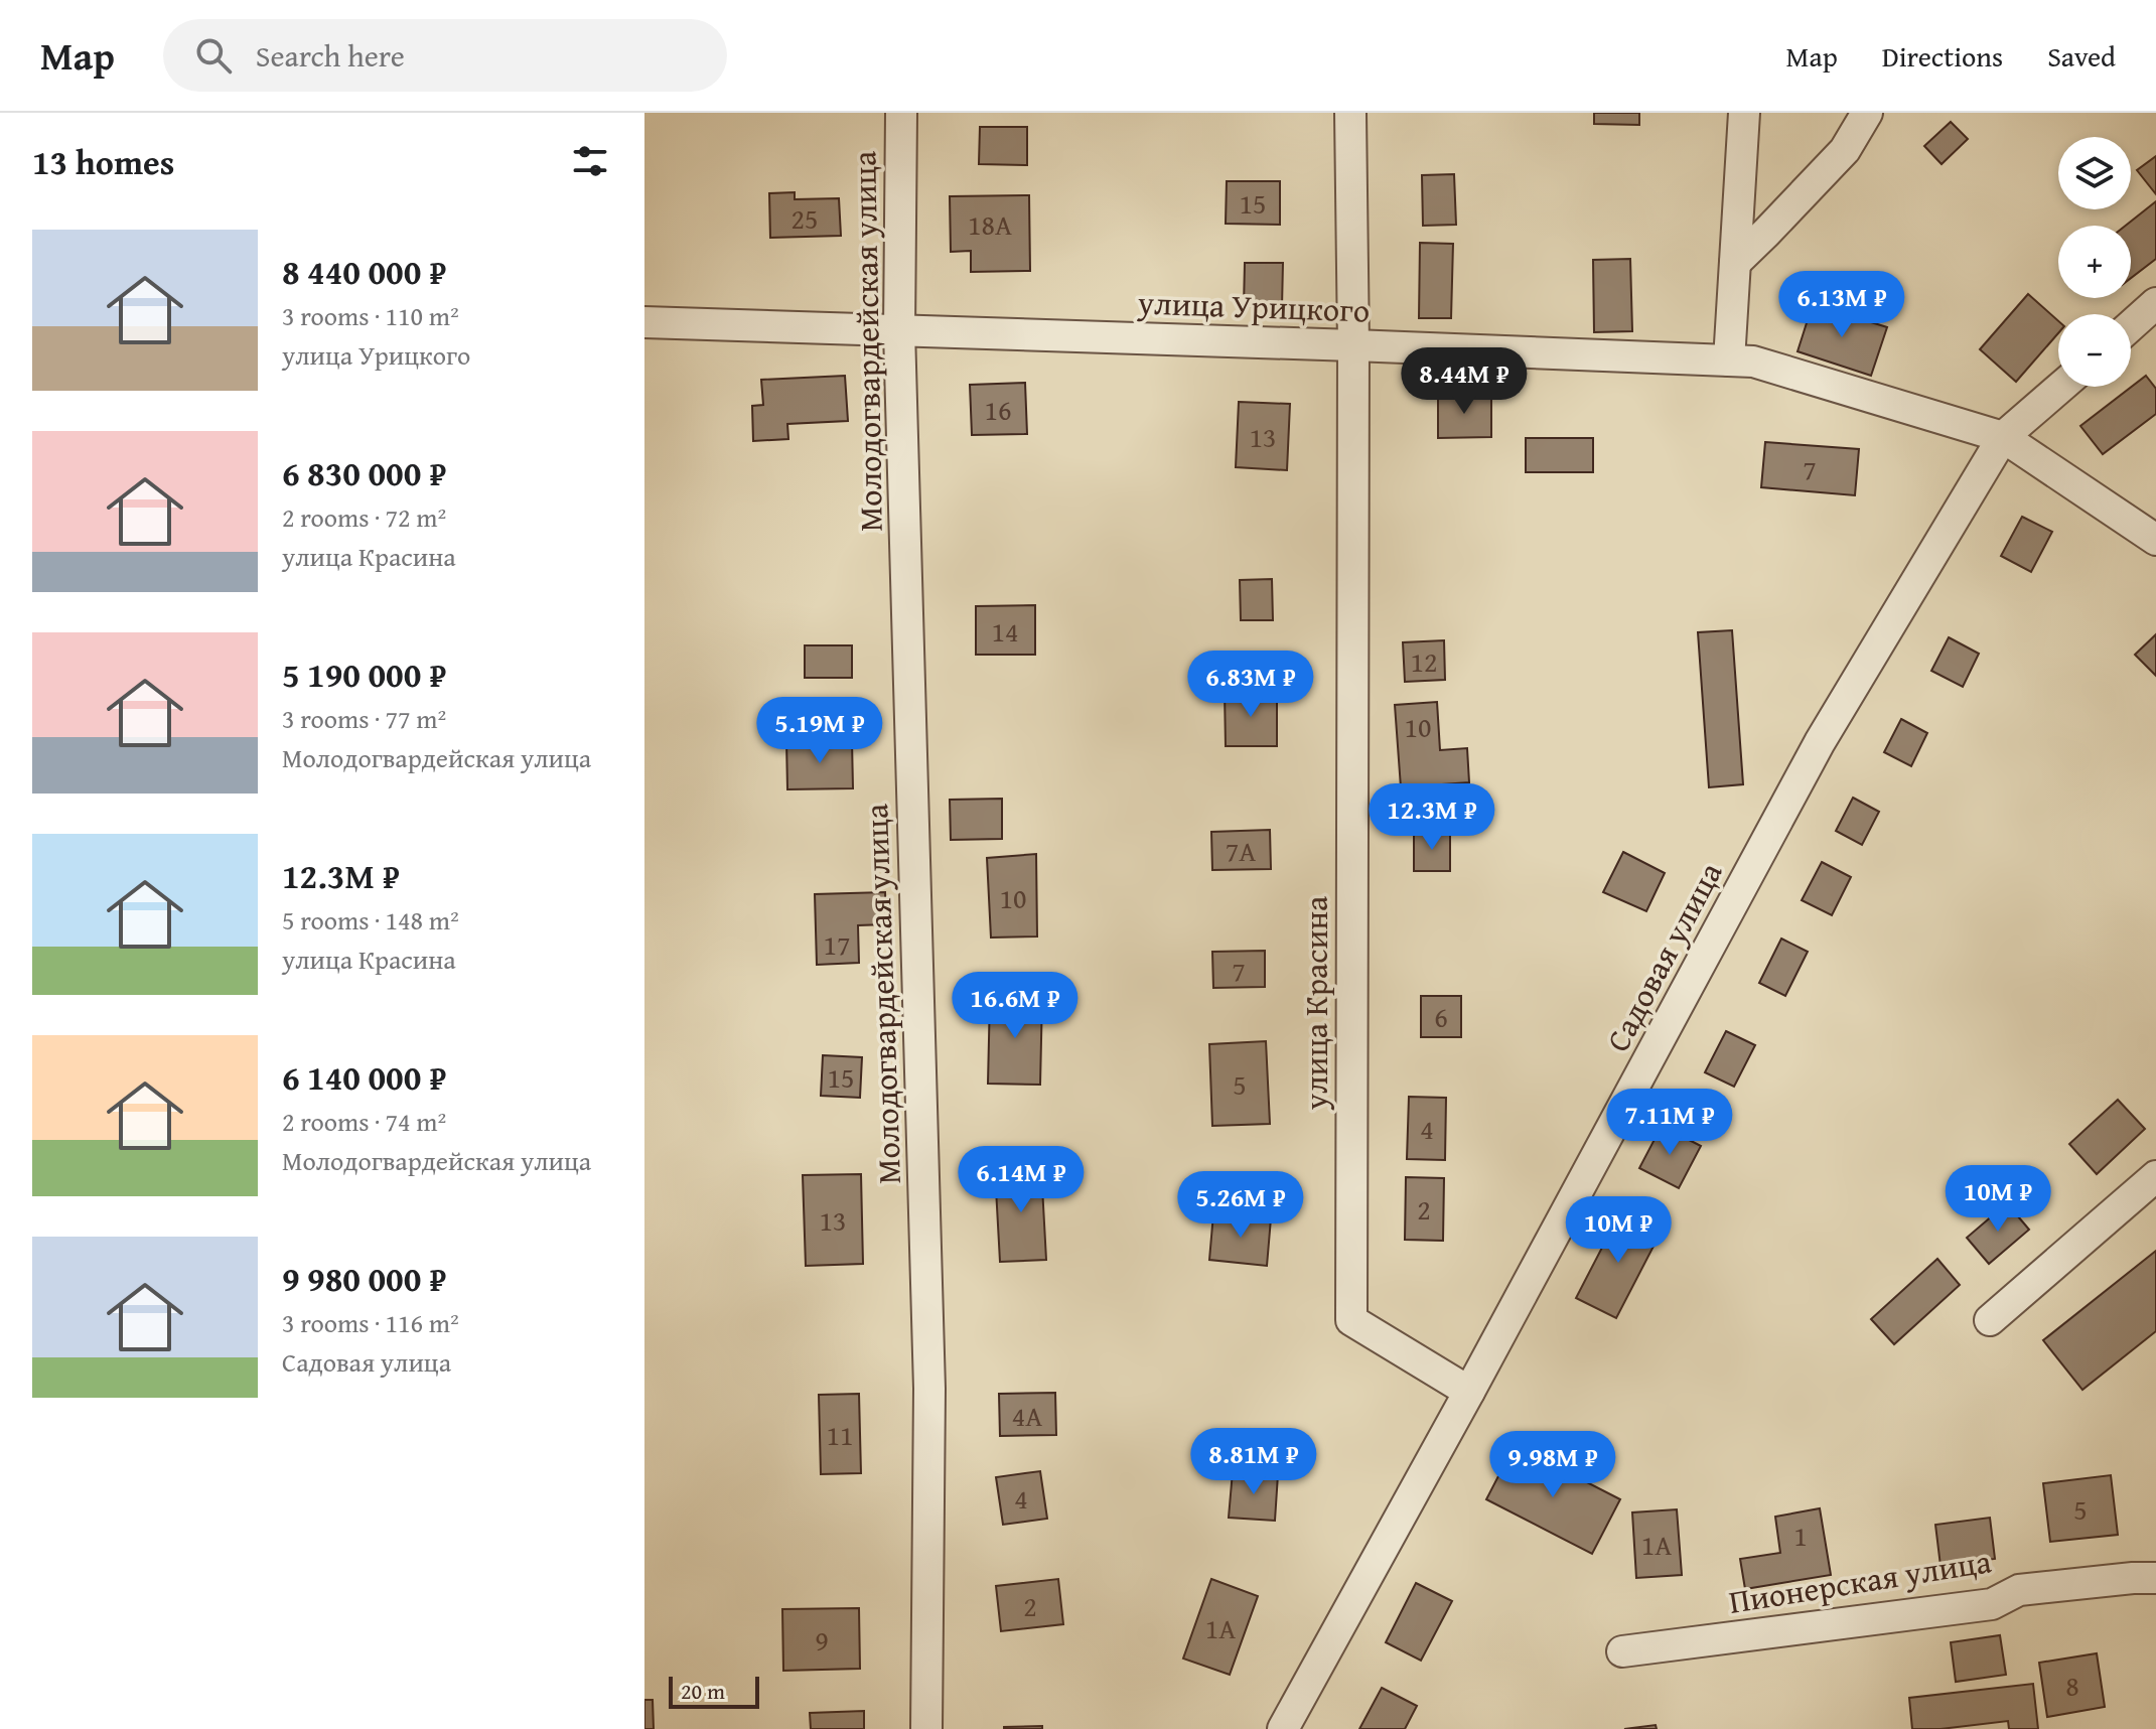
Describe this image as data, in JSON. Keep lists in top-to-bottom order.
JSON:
{
  "streets": {
    "street": [
      "улица Урицкого",
      "Молодогвардейская улица",
      "Садовая улица",
      "улица Красина",
      "Пионерская улица"
    ]
  },
  "crossings": [
    ["улица Урицкого", "Молодогвардейская улица"],
    ["улица Урицкого", "Садовая улица"],
    ["улица Урицкого", "улица Красина"],
    ["Садовая улица", "улица Красина"]
  ],
  "house_numbers": [
    "15",
    "25",
    "18А",
    "16",
    "13",
    "7",
    "14",
    "12",
    "10",
    "7А",
    "10",
    "17",
    "7",
    "6",
    "15",
    "5",
    "4",
    "2",
    "13",
    "4А",
    "11",
    "4",
    "5",
    "1",
    "1А",
    "2",
    "1А",
    "9",
    "8"
  ],
  "scale_bar": "20 m",
  "page": {
    "header": "Map",
    "search": "Search here",
    "nav": ["Map", "Directions", "Saved"],
    "heading": "13 homes",
    "map_buttons": ["+", "−"],
    "list": [
      {
        "name": "8 440 000 ₽",
        "note": "3 rooms · 110 m² · улица Урицкого"
      },
      {
        "name": "6 830 000 ₽",
        "note": "2 rooms · 72 m² · улица Красина"
      },
      {
        "name": "5 190 000 ₽",
        "note": "3 rooms · 77 m² · Молодогвардейская улица"
      },
      {
        "name": "12.3M ₽",
        "note": "5 rooms · 148 m² · улица Красина"
      },
      {
        "name": "6 140 000 ₽",
        "note": "2 rooms · 74 m² · Молодогвардейская улица"
      },
      {
        "name": "9 980 000 ₽",
        "note": "3 rooms · 116 m² · Садовая улица"
      }
    ],
    "price": [
      "6.13M ₽",
      "8.44M ₽",
      "6.83M ₽",
      "5.19M ₽",
      "12.3M ₽",
      "16.6M ₽",
      "7.11M ₽",
      "6.14M ₽",
      "10M ₽",
      "5.26M ₽",
      "10M ₽",
      "8.81M ₽",
      "9.98M ₽"
    ],
    "scale": "20 m"
  }
}
